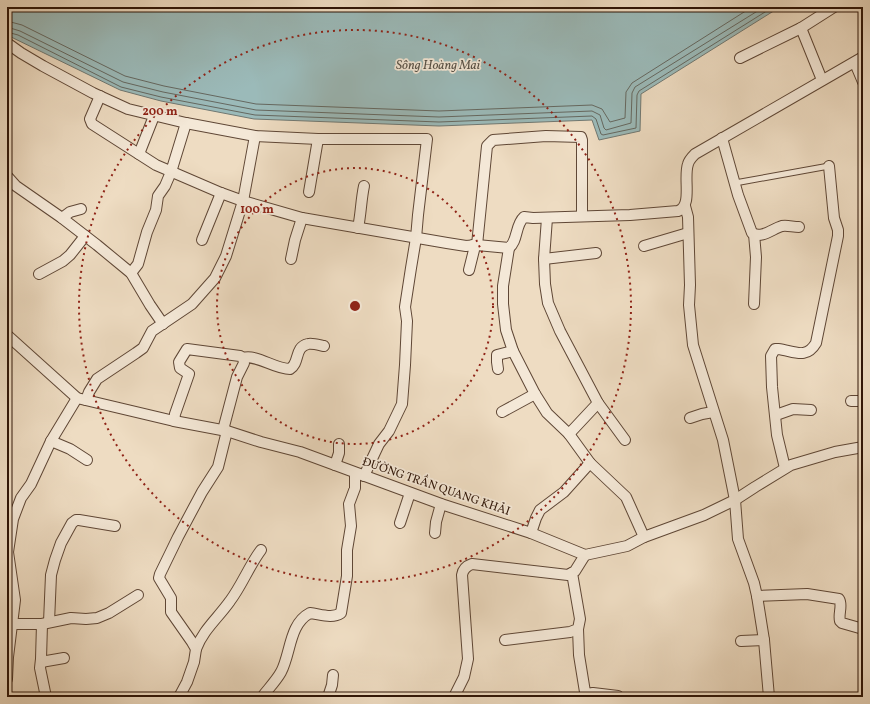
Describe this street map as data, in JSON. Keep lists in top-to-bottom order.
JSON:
{
  "streets": {
    "street": ["ĐƯỜNG TRẦN QUANG KHẢI"]
  },
  "water": ["Sông Hoàng Mai"],
  "rings": ["200 m", "100 m"]
}
